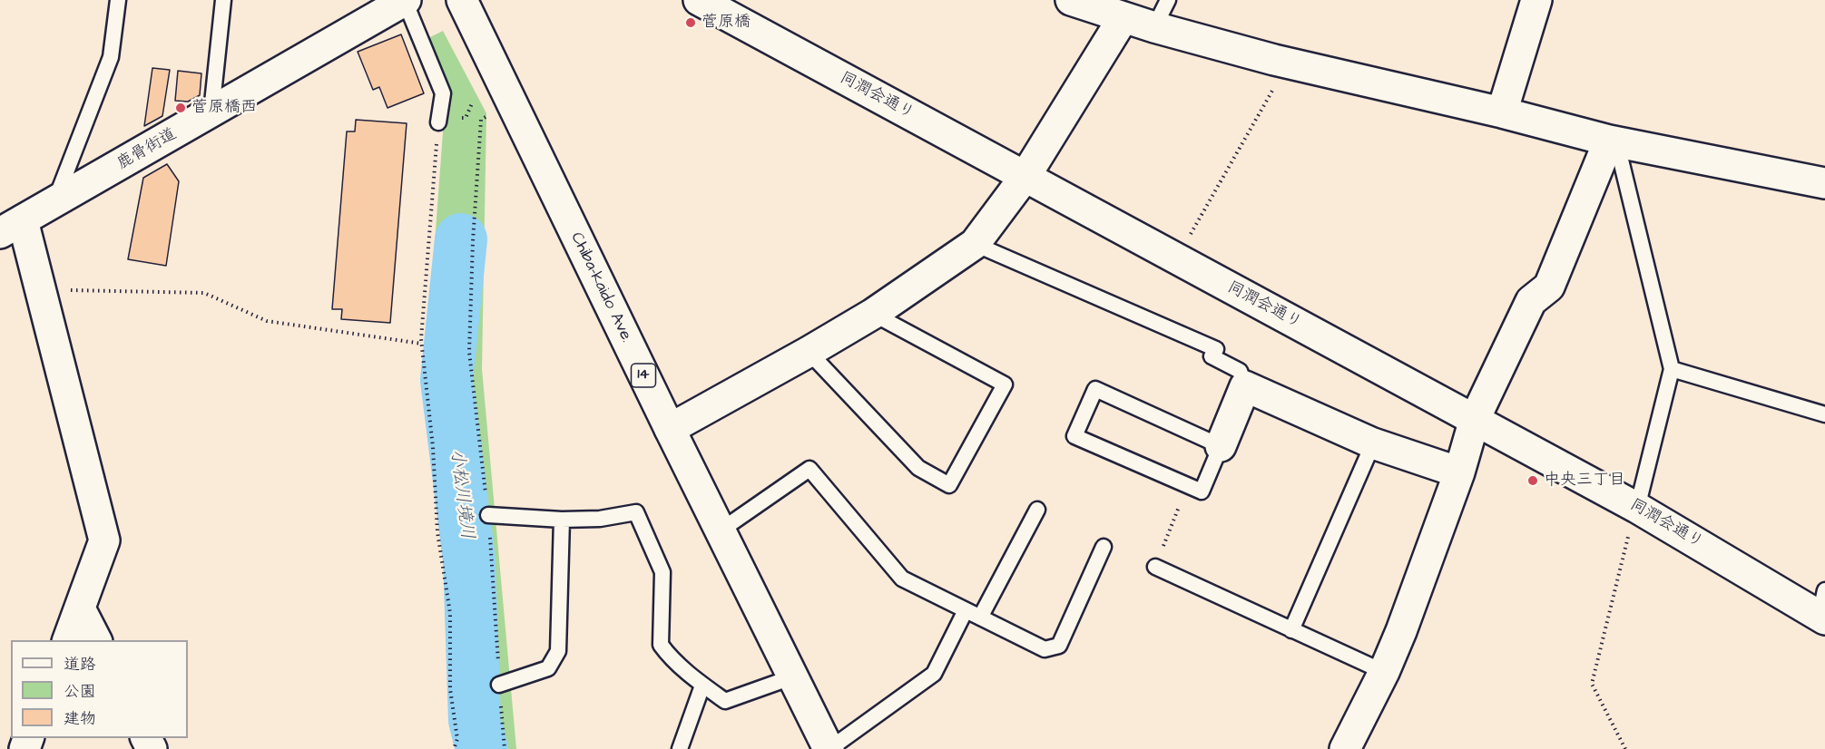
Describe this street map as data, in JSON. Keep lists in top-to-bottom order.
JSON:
{
  "streets": {
    "main road": [
      "同潤会通り",
      "鹿骨街道",
      "Chiba-kaido Ave.",
      "14"
    ]
  },
  "water": ["小松川境川"],
  "places": ["菅原橋", "菅原橋西", "中央三丁目"],
  "legend": ["道路", "公園", "建物"]
}
